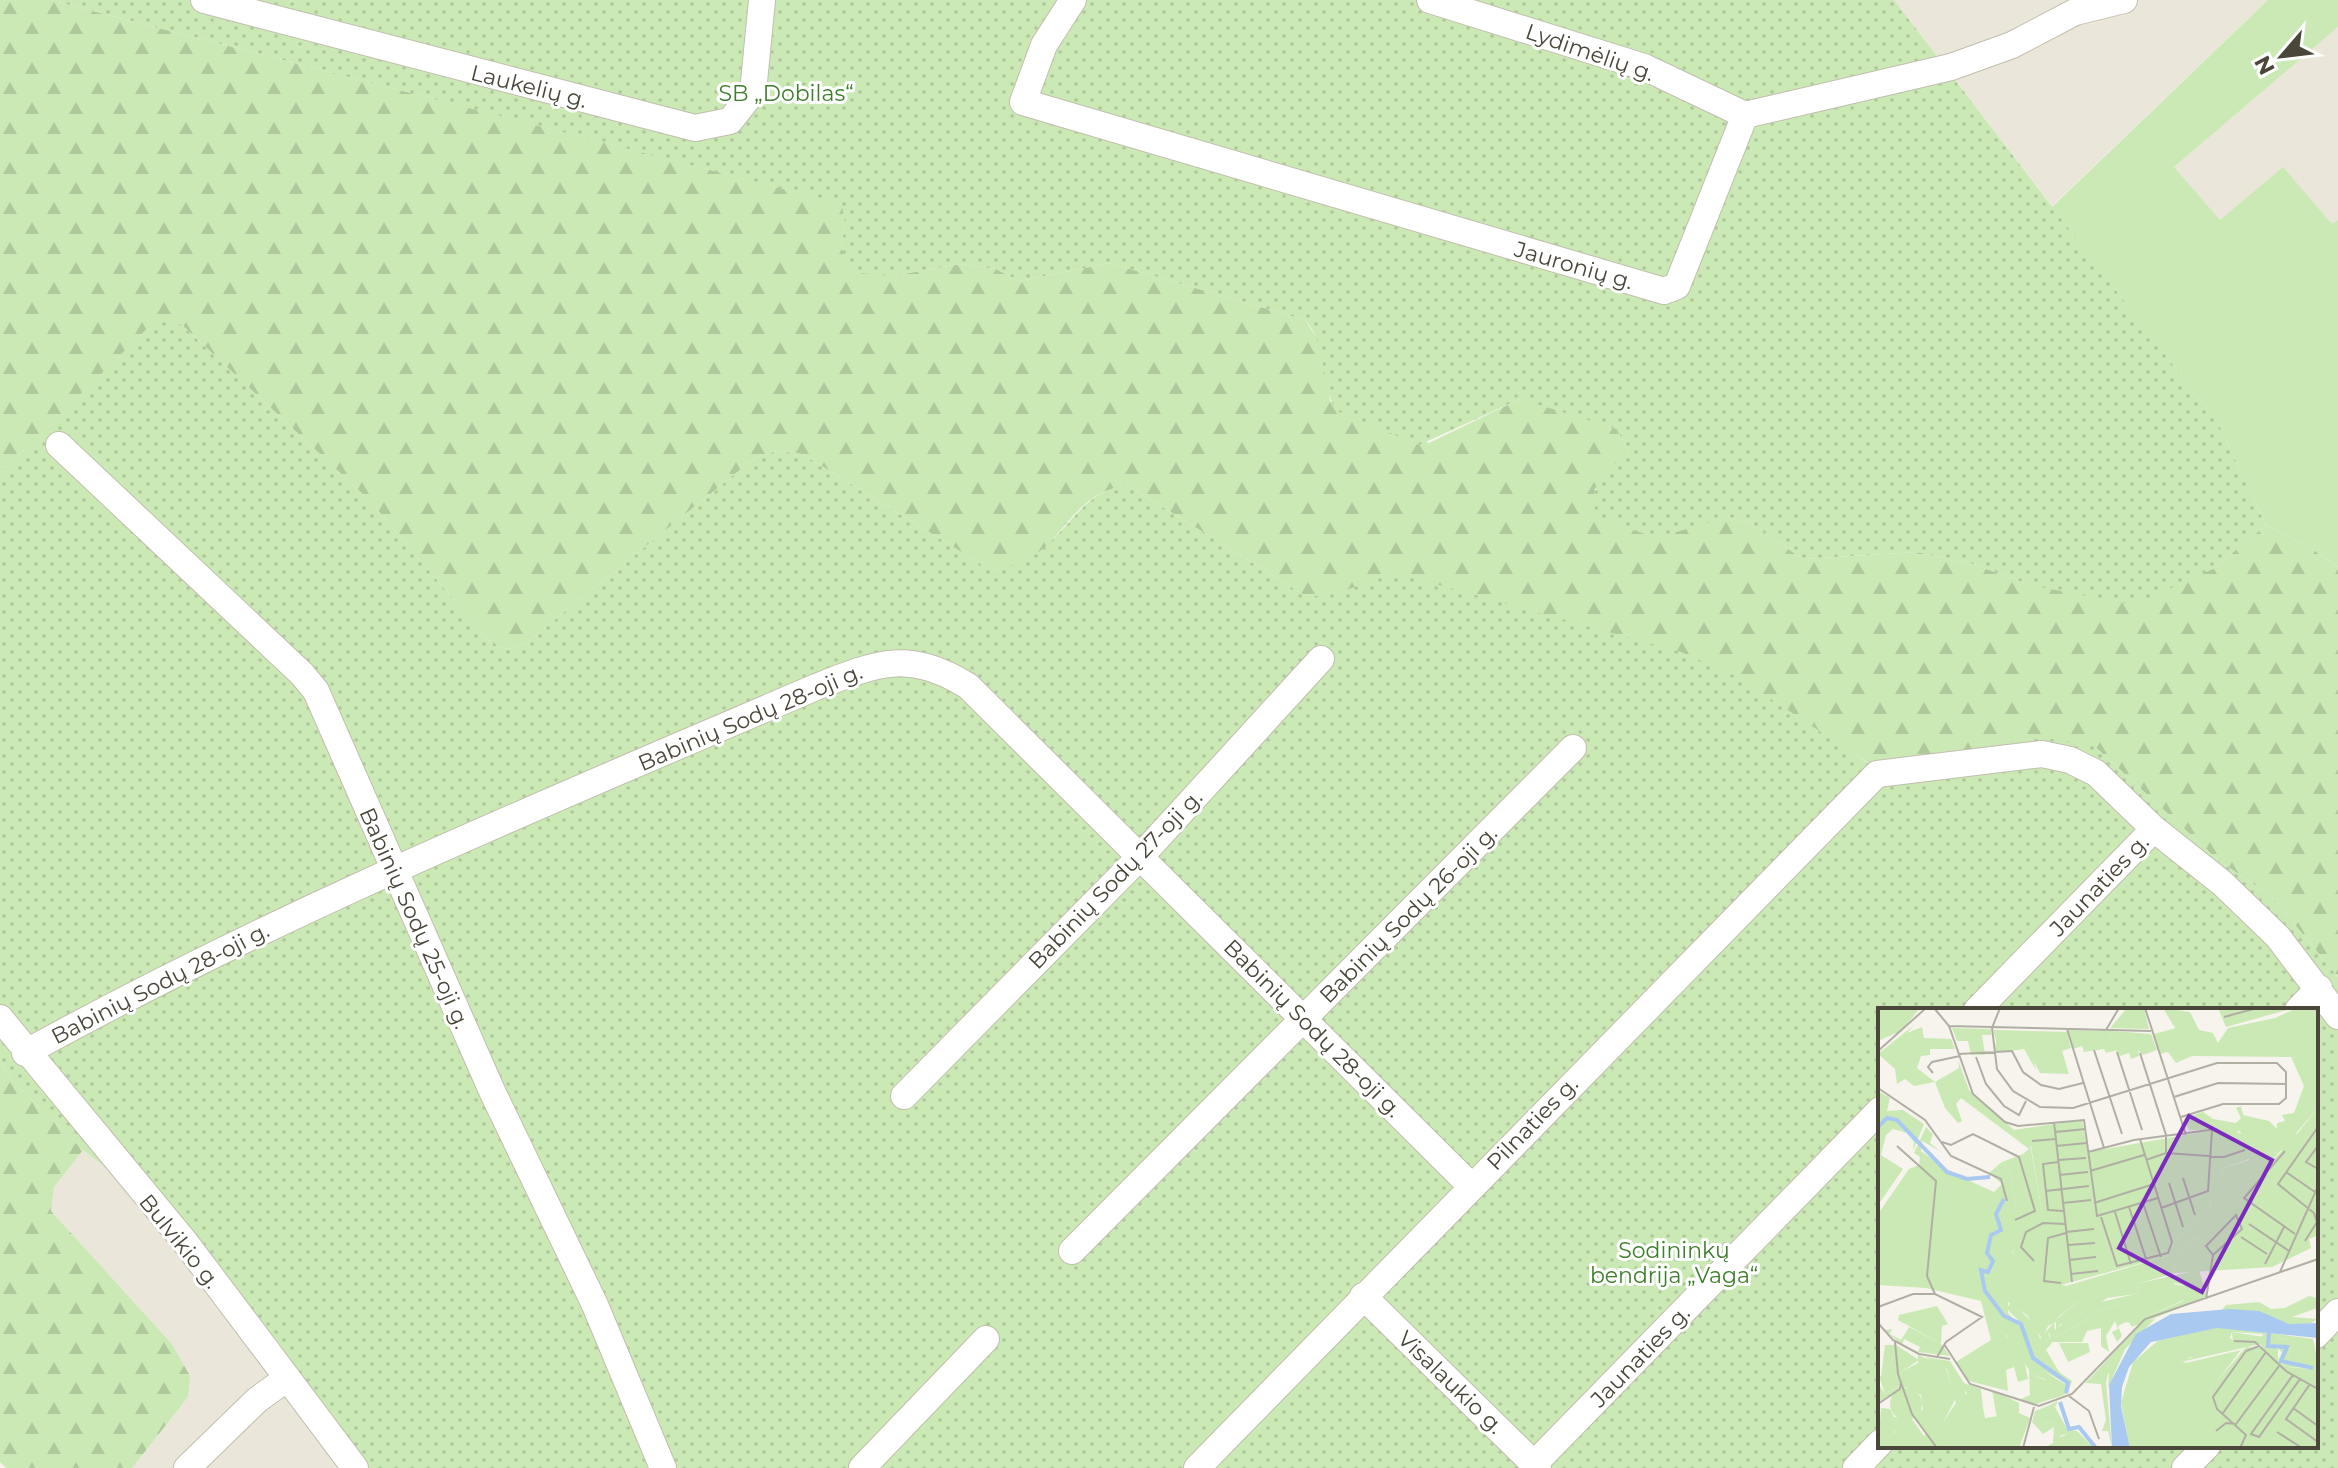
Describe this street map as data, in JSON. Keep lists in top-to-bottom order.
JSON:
{
  "streets": {
    "street": [
      "Lydimėlių g.",
      "Laukelių g.",
      "Jauronių g.",
      "Babinių Sodų 28-oji g.",
      "Babinių Sodų 27-oji g.",
      "Jaunaties g.",
      "Babinių Sodų 26-oji g.",
      "Babinių Sodų 25-oji g.",
      "Pilnaties g.",
      "Bulvikio g.",
      "Visalaukio g."
    ]
  },
  "crossings": [
    ["Lydimėlių g.", "Jauronių g."],
    ["Babinių Sodų 28-oji g.", "Babinių Sodų 27-oji g."],
    ["Babinių Sodų 28-oji g.", "Babinių Sodų 26-oji g."],
    ["Babinių Sodų 28-oji g.", "Babinių Sodų 25-oji g."],
    ["Babinių Sodų 28-oji g.", "Pilnaties g."],
    ["Babinių Sodų 28-oji g.", "Bulvikio g."],
    ["Jaunaties g.", "Pilnaties g."],
    ["Jaunaties g.", "Visalaukio g."],
    ["Pilnaties g.", "Visalaukio g."]
  ],
  "parks": ["SB „Dobilas“", "Sodininkų bendrija „Vaga“"],
  "north": "bottom left"
}
